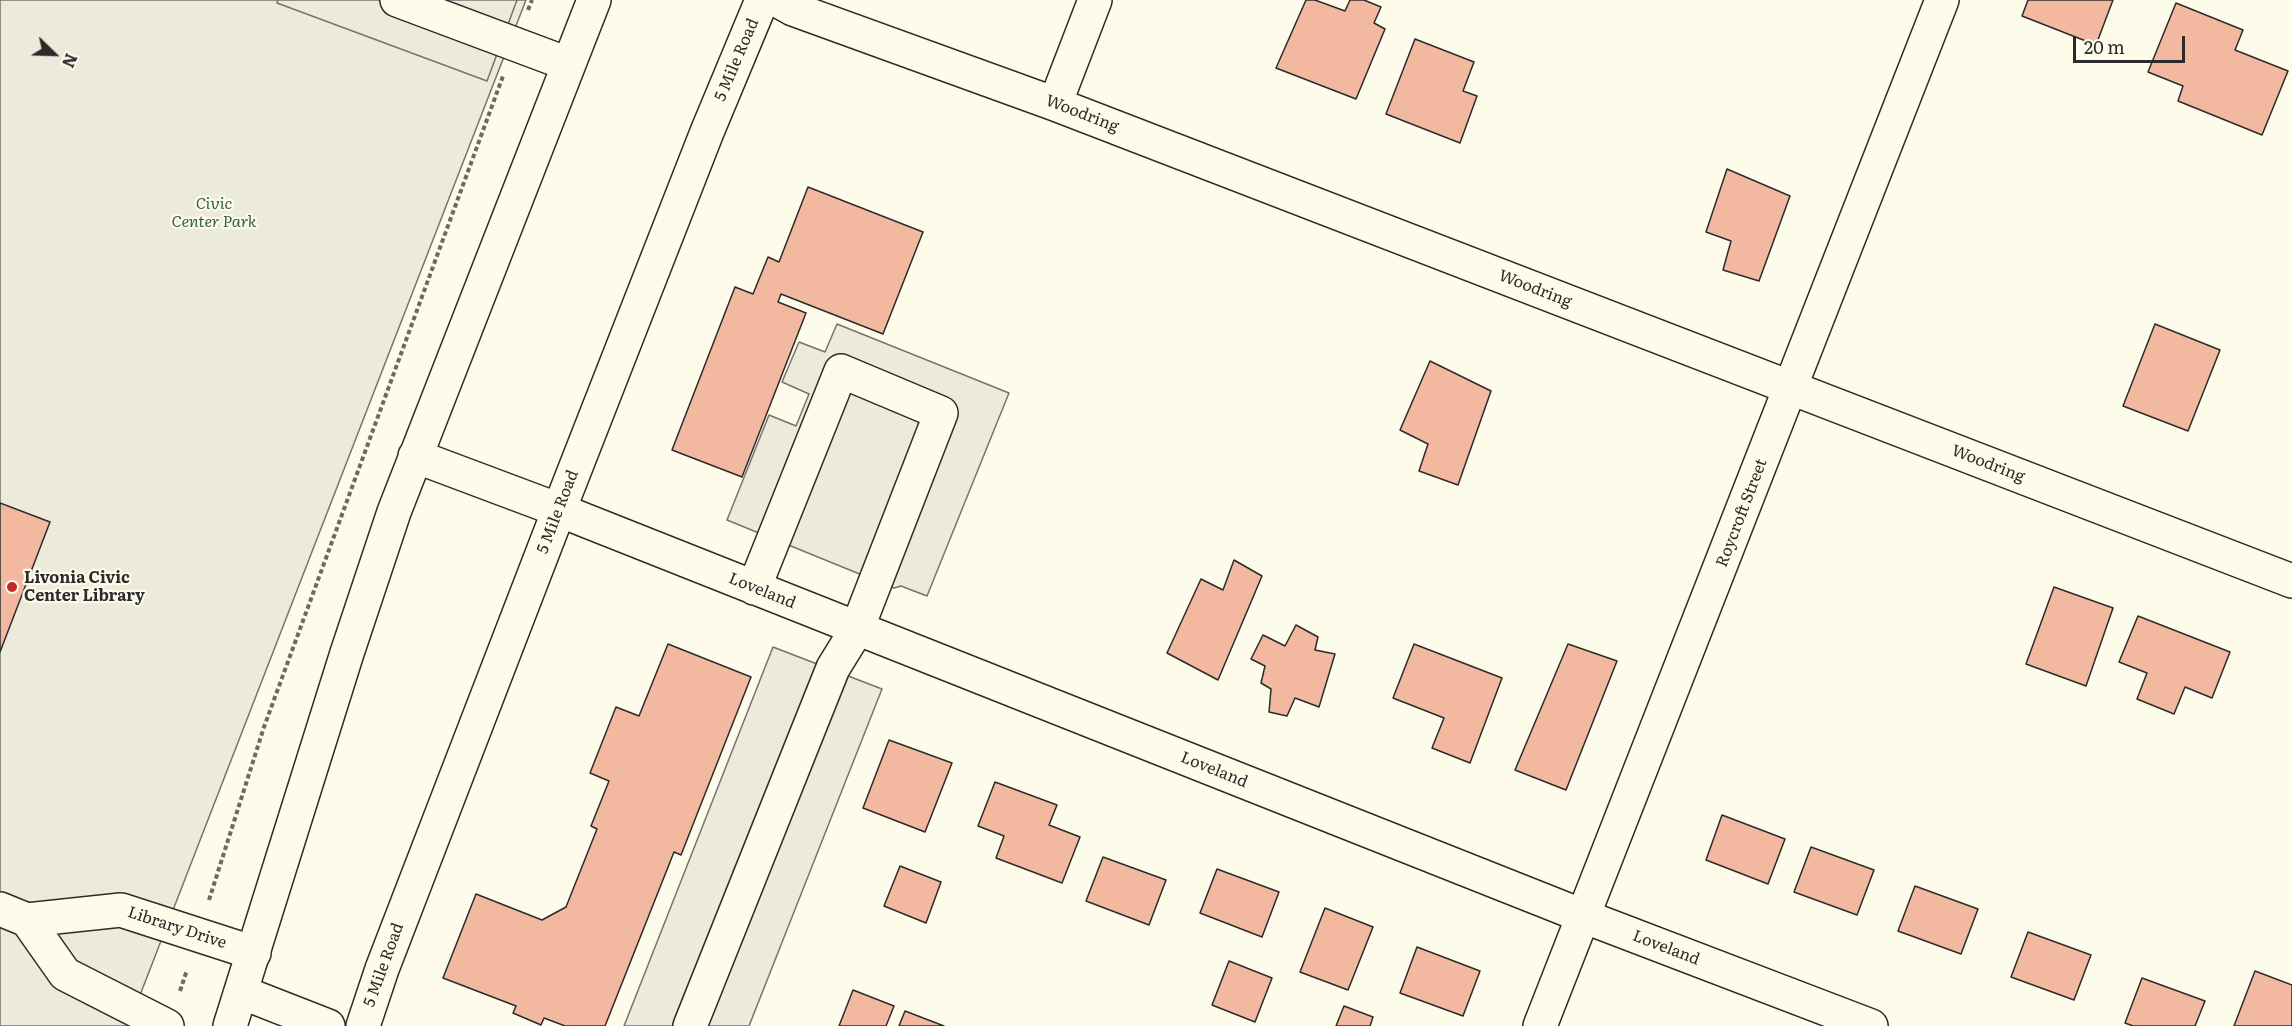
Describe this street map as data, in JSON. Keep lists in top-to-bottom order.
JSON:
{
  "streets": {
    "street": [
      "5 Mile Road",
      "Woodring",
      "Roycroft Street",
      "Loveland",
      "Library Drive"
    ]
  },
  "crossings": [
    ["5 Mile Road", "Loveland"],
    ["Woodring", "Roycroft Street"],
    ["Roycroft Street", "Loveland"]
  ],
  "parks": ["Civic Center Park"],
  "places": ["Livonia Civic Center Library"],
  "scale_bar": "20 m",
  "north": "bottom right"
}
